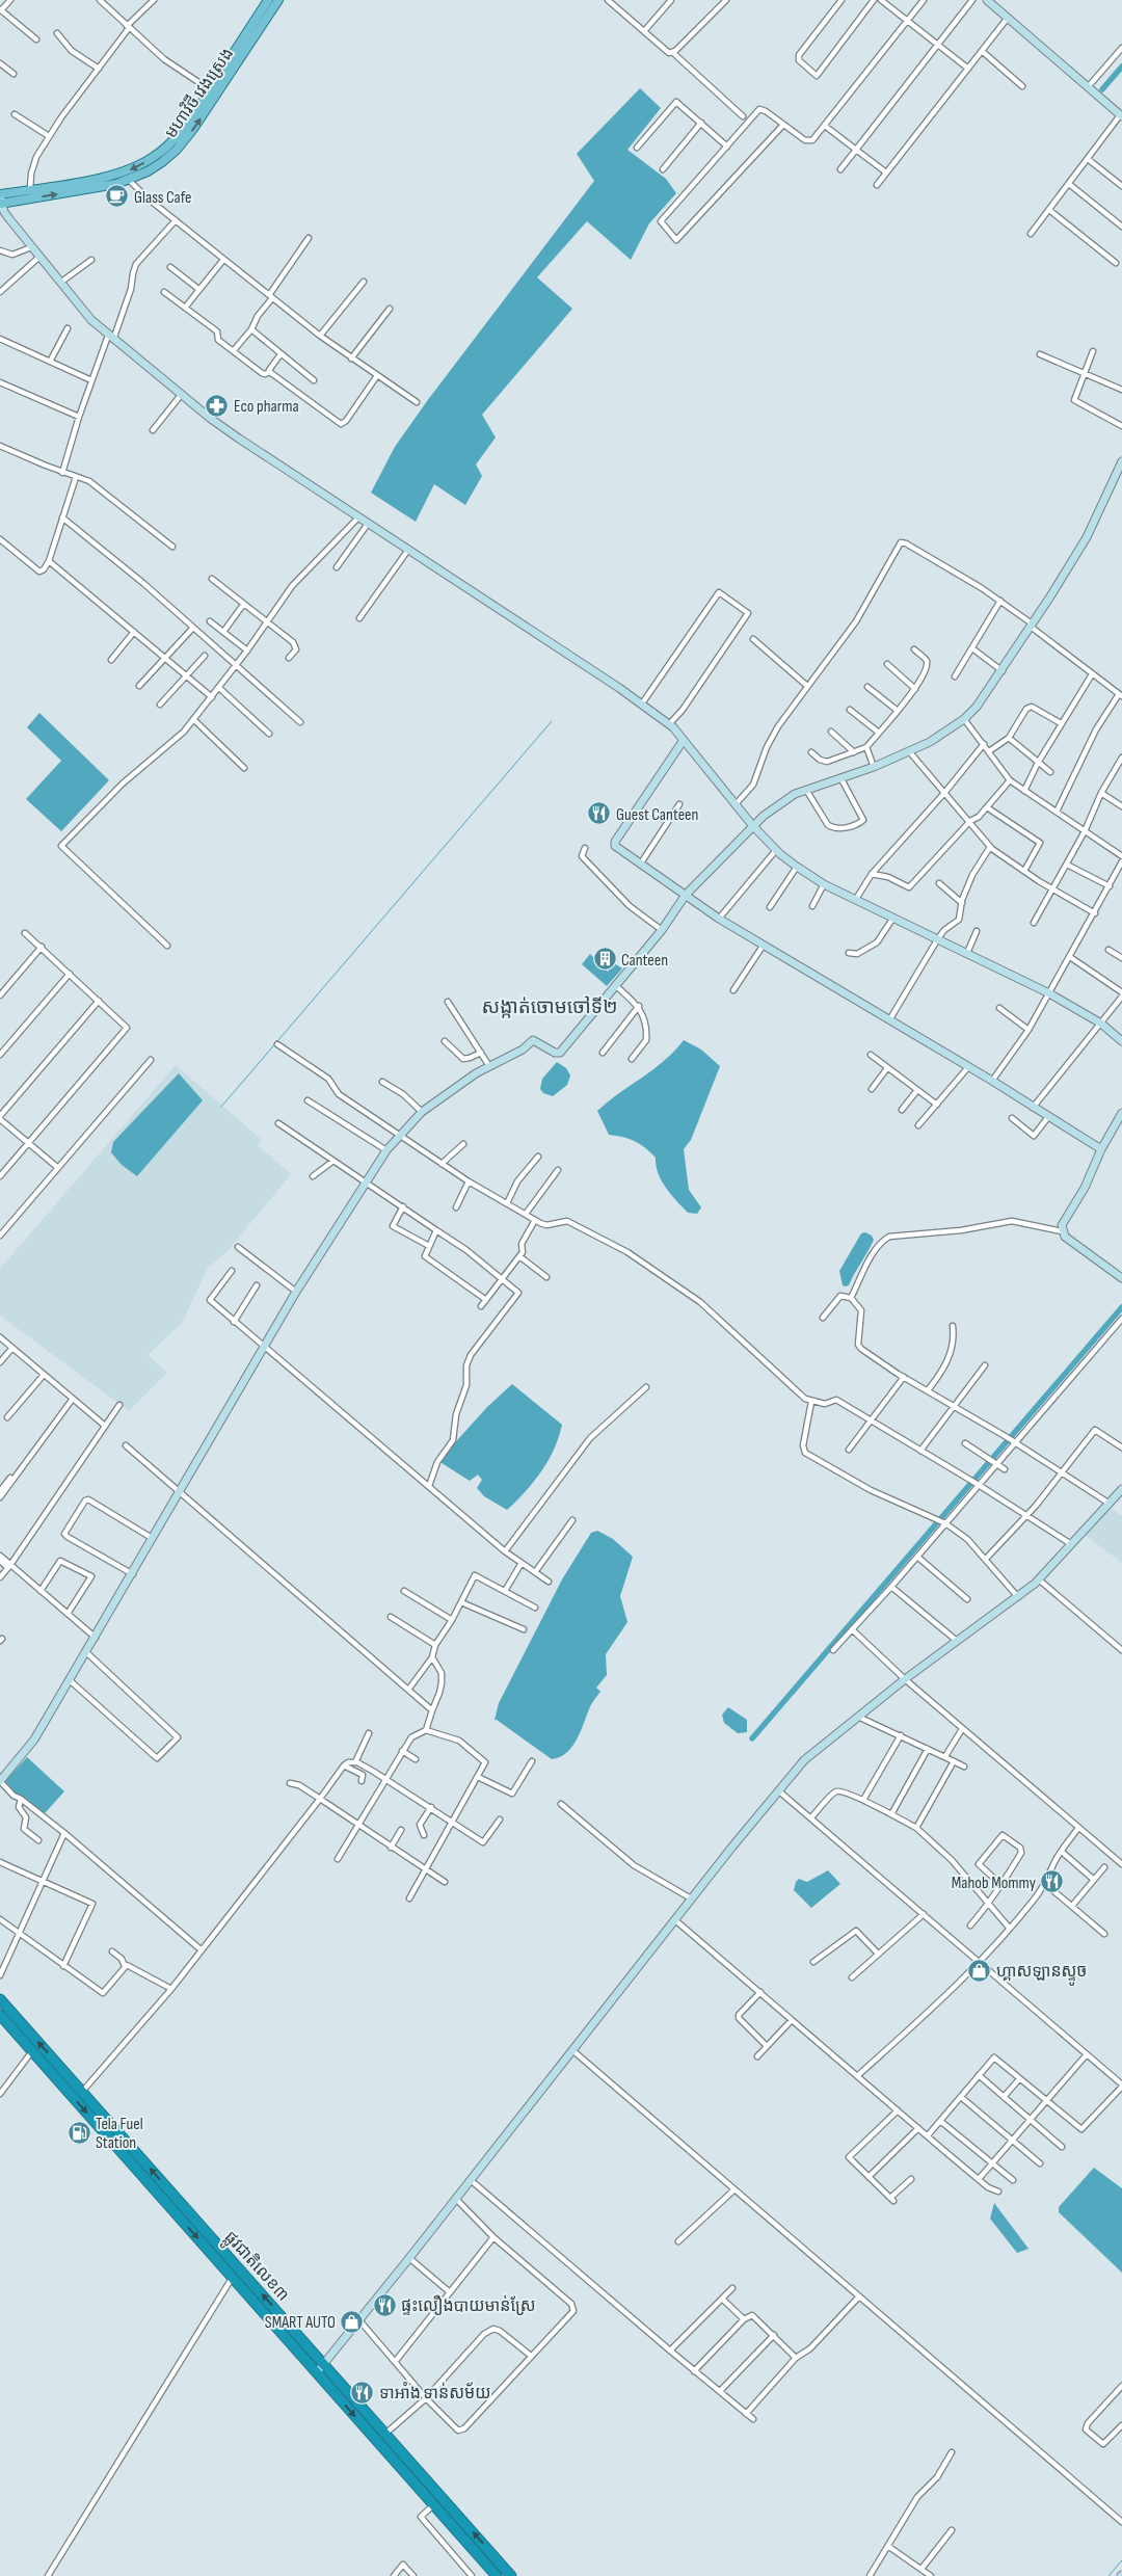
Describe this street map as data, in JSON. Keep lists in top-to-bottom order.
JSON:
{
  "streets": {
    "highway": ["ផ្លូវជាតិលេខ៣"],
    "main road": ["មហាវិថី វេងស្រេង"]
  },
  "districts": ["សង្កាត់ចោមចៅទី២"],
  "places": {
    "cafe": ["Glass Cafe"],
    "pharmacy": ["Eco pharma"],
    "restaurant": [
      "Guest Canteen",
      "Mahob Mommy",
      "ផ្ទះលឿងបាយមាន់ស្រែ",
      "ទាអាំង ទាន់សម័យ"
    ],
    "building": ["Canteen"],
    "shop": ["ហ្គាសឡានស្ទូច", "SMART AUTO"],
    "fuel station": ["Tela Fuel Station"]
  }
}
